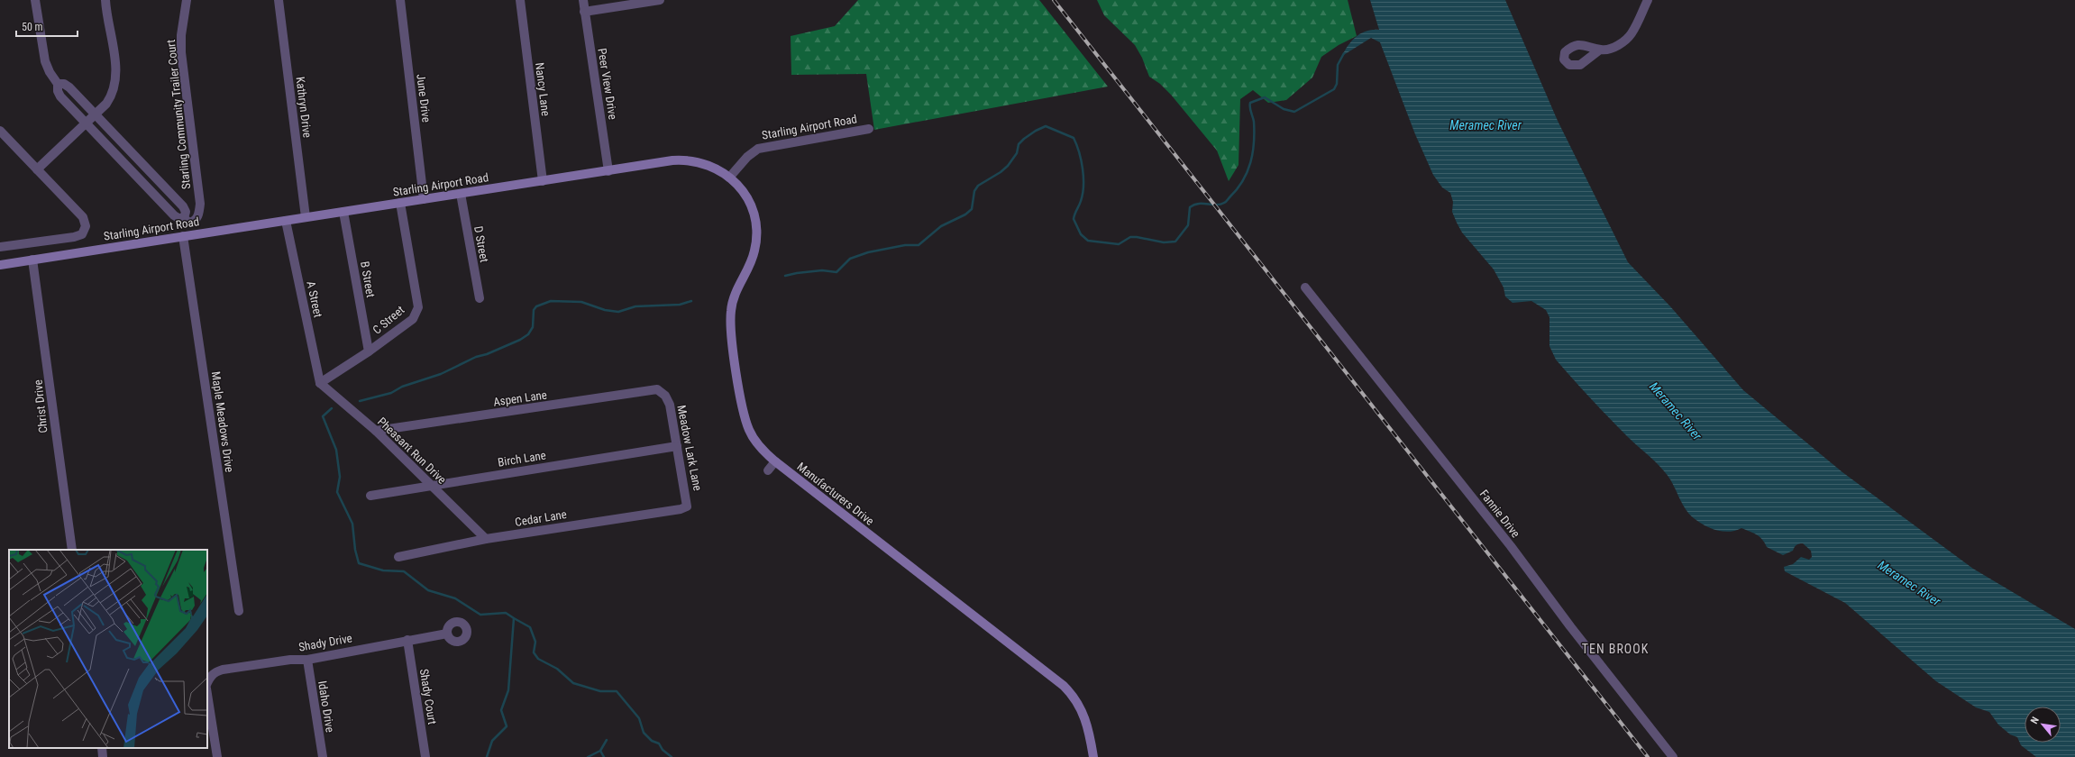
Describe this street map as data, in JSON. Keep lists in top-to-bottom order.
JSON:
{
  "streets": {
    "street": [
      "Peer View Drive",
      "Nancy Lane",
      "June Drive",
      "Kathryn Drive",
      "Starling Community Trailer Court",
      "Starling Airport Road",
      "D Street",
      "B Street",
      "A Street",
      "C Street",
      "Aspen Lane",
      "Christ Drive",
      "Maple Meadows Drive",
      "Meadow Lark Lane",
      "Pheasant Run Drive",
      "Birch Lane",
      "Manufacturers Drive",
      "Fannie Drive",
      "Cedar Lane",
      "Shady Drive",
      "Shady Court",
      "Idaho Drive"
    ]
  },
  "crossings": [
    ["Peer View Drive", "Starling Airport Road"],
    ["Nancy Lane", "Starling Airport Road"],
    ["June Drive", "Starling Airport Road"],
    ["Kathryn Drive", "Starling Airport Road"],
    ["Starling Community Trailer Court", "Starling Airport Road"],
    ["Starling Airport Road", "D Street"],
    ["Starling Airport Road", "B Street"],
    ["Starling Airport Road", "A Street"],
    ["Starling Airport Road", "C Street"],
    ["Starling Airport Road", "Christ Drive"],
    ["Starling Airport Road", "Maple Meadows Drive"],
    ["Starling Airport Road", "Manufacturers Drive"],
    ["B Street", "C Street"],
    ["A Street", "C Street"],
    ["A Street", "Pheasant Run Drive"],
    ["C Street", "Pheasant Run Drive"],
    ["Aspen Lane", "Meadow Lark Lane"],
    ["Aspen Lane", "Pheasant Run Drive"],
    ["Meadow Lark Lane", "Birch Lane"],
    ["Meadow Lark Lane", "Cedar Lane"],
    ["Pheasant Run Drive", "Birch Lane"],
    ["Pheasant Run Drive", "Cedar Lane"],
    ["Shady Drive", "Shady Court"],
    ["Shady Drive", "Idaho Drive"]
  ],
  "districts": ["TEN BROOK"],
  "water": ["Meramec River"],
  "scale_bar": "50 m",
  "north": "top left"
}
